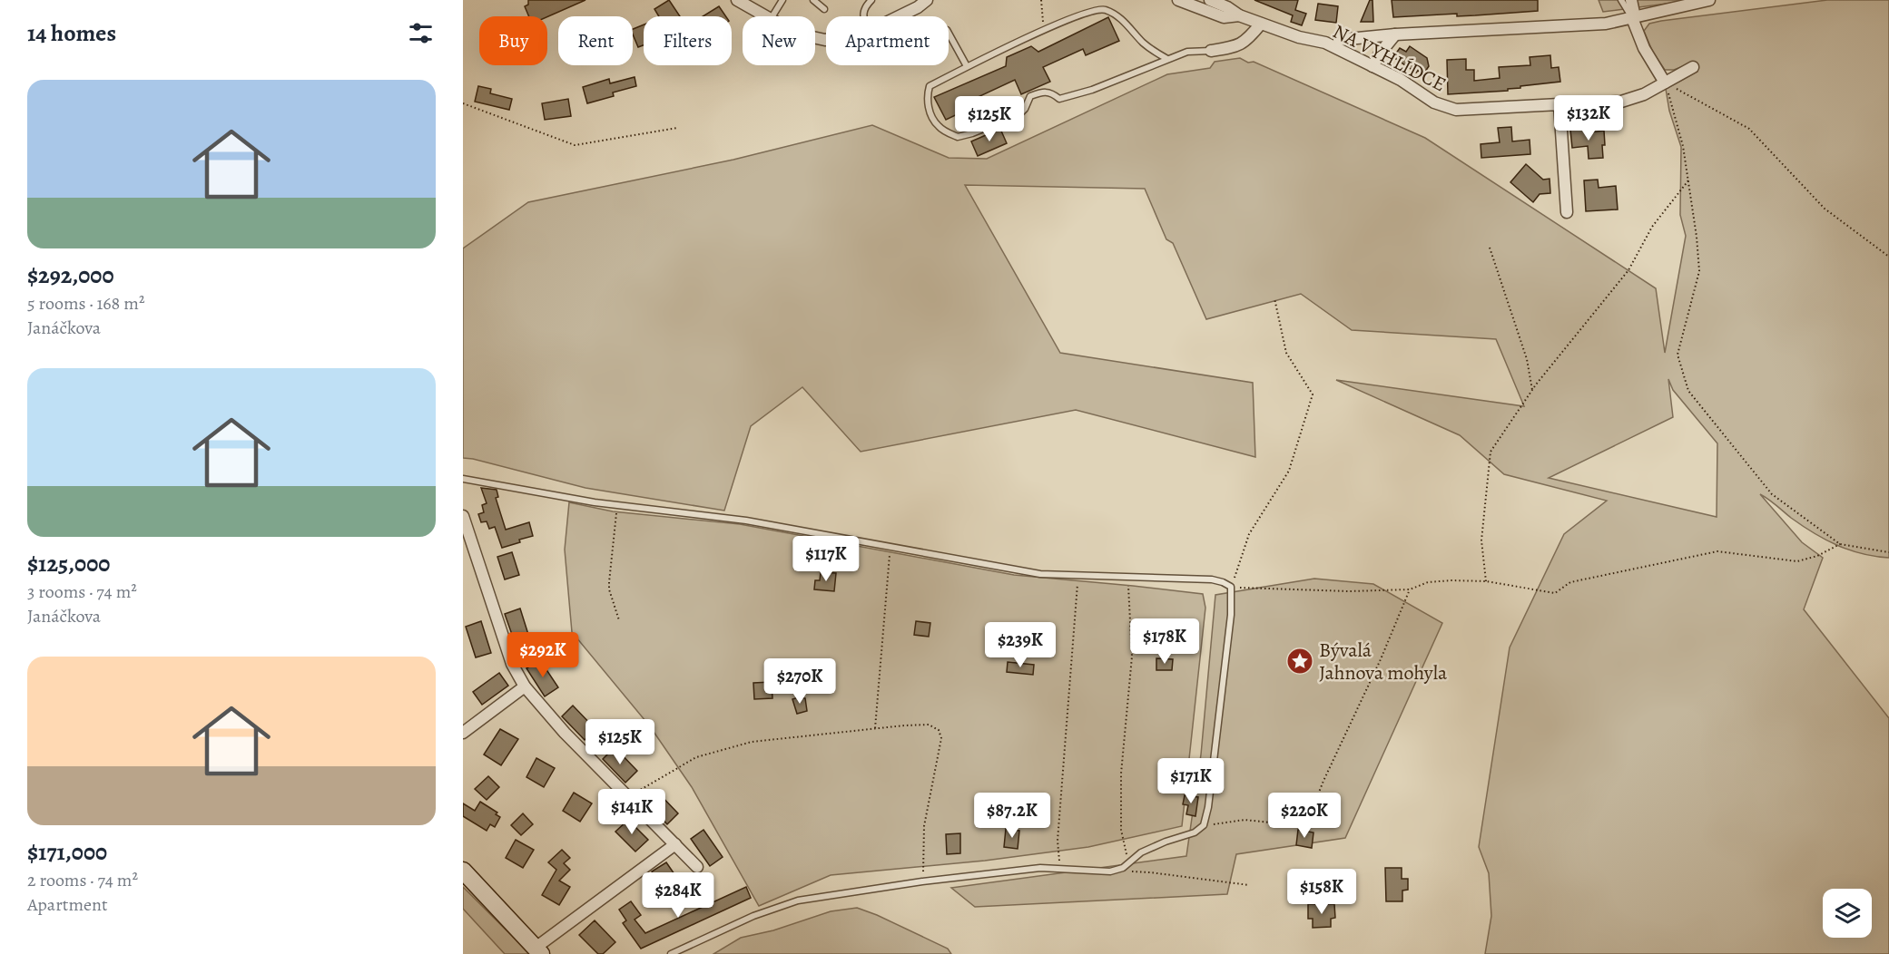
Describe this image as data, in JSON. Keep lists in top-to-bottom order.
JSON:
{
  "streets": {
    "street": ["NA VYHLÍDCE"]
  },
  "places": {
    "place": ["Bývalá Jahnova mohyla"]
  },
  "page": {
    "heading": "14 homes",
    "chip": [
      "Buy",
      "Rent",
      "Filters",
      "New",
      "Apartment"
    ],
    "list": [
      {
        "name": "$292,000",
        "note": "5 rooms · 168 m² · Janáčkova"
      },
      {
        "name": "$125,000",
        "note": "3 rooms · 74 m² · Janáčkova"
      },
      {
        "name": "$171,000",
        "note": "2 rooms · 74 m² · Apartment"
      }
    ],
    "price": [
      "$132K",
      "$125K",
      "$117K",
      "$178K",
      "$239K",
      "$292K",
      "$270K",
      "$125K",
      "$171K",
      "$141K",
      "$87.2K",
      "$220K",
      "$158K",
      "$284K"
    ]
  }
}
